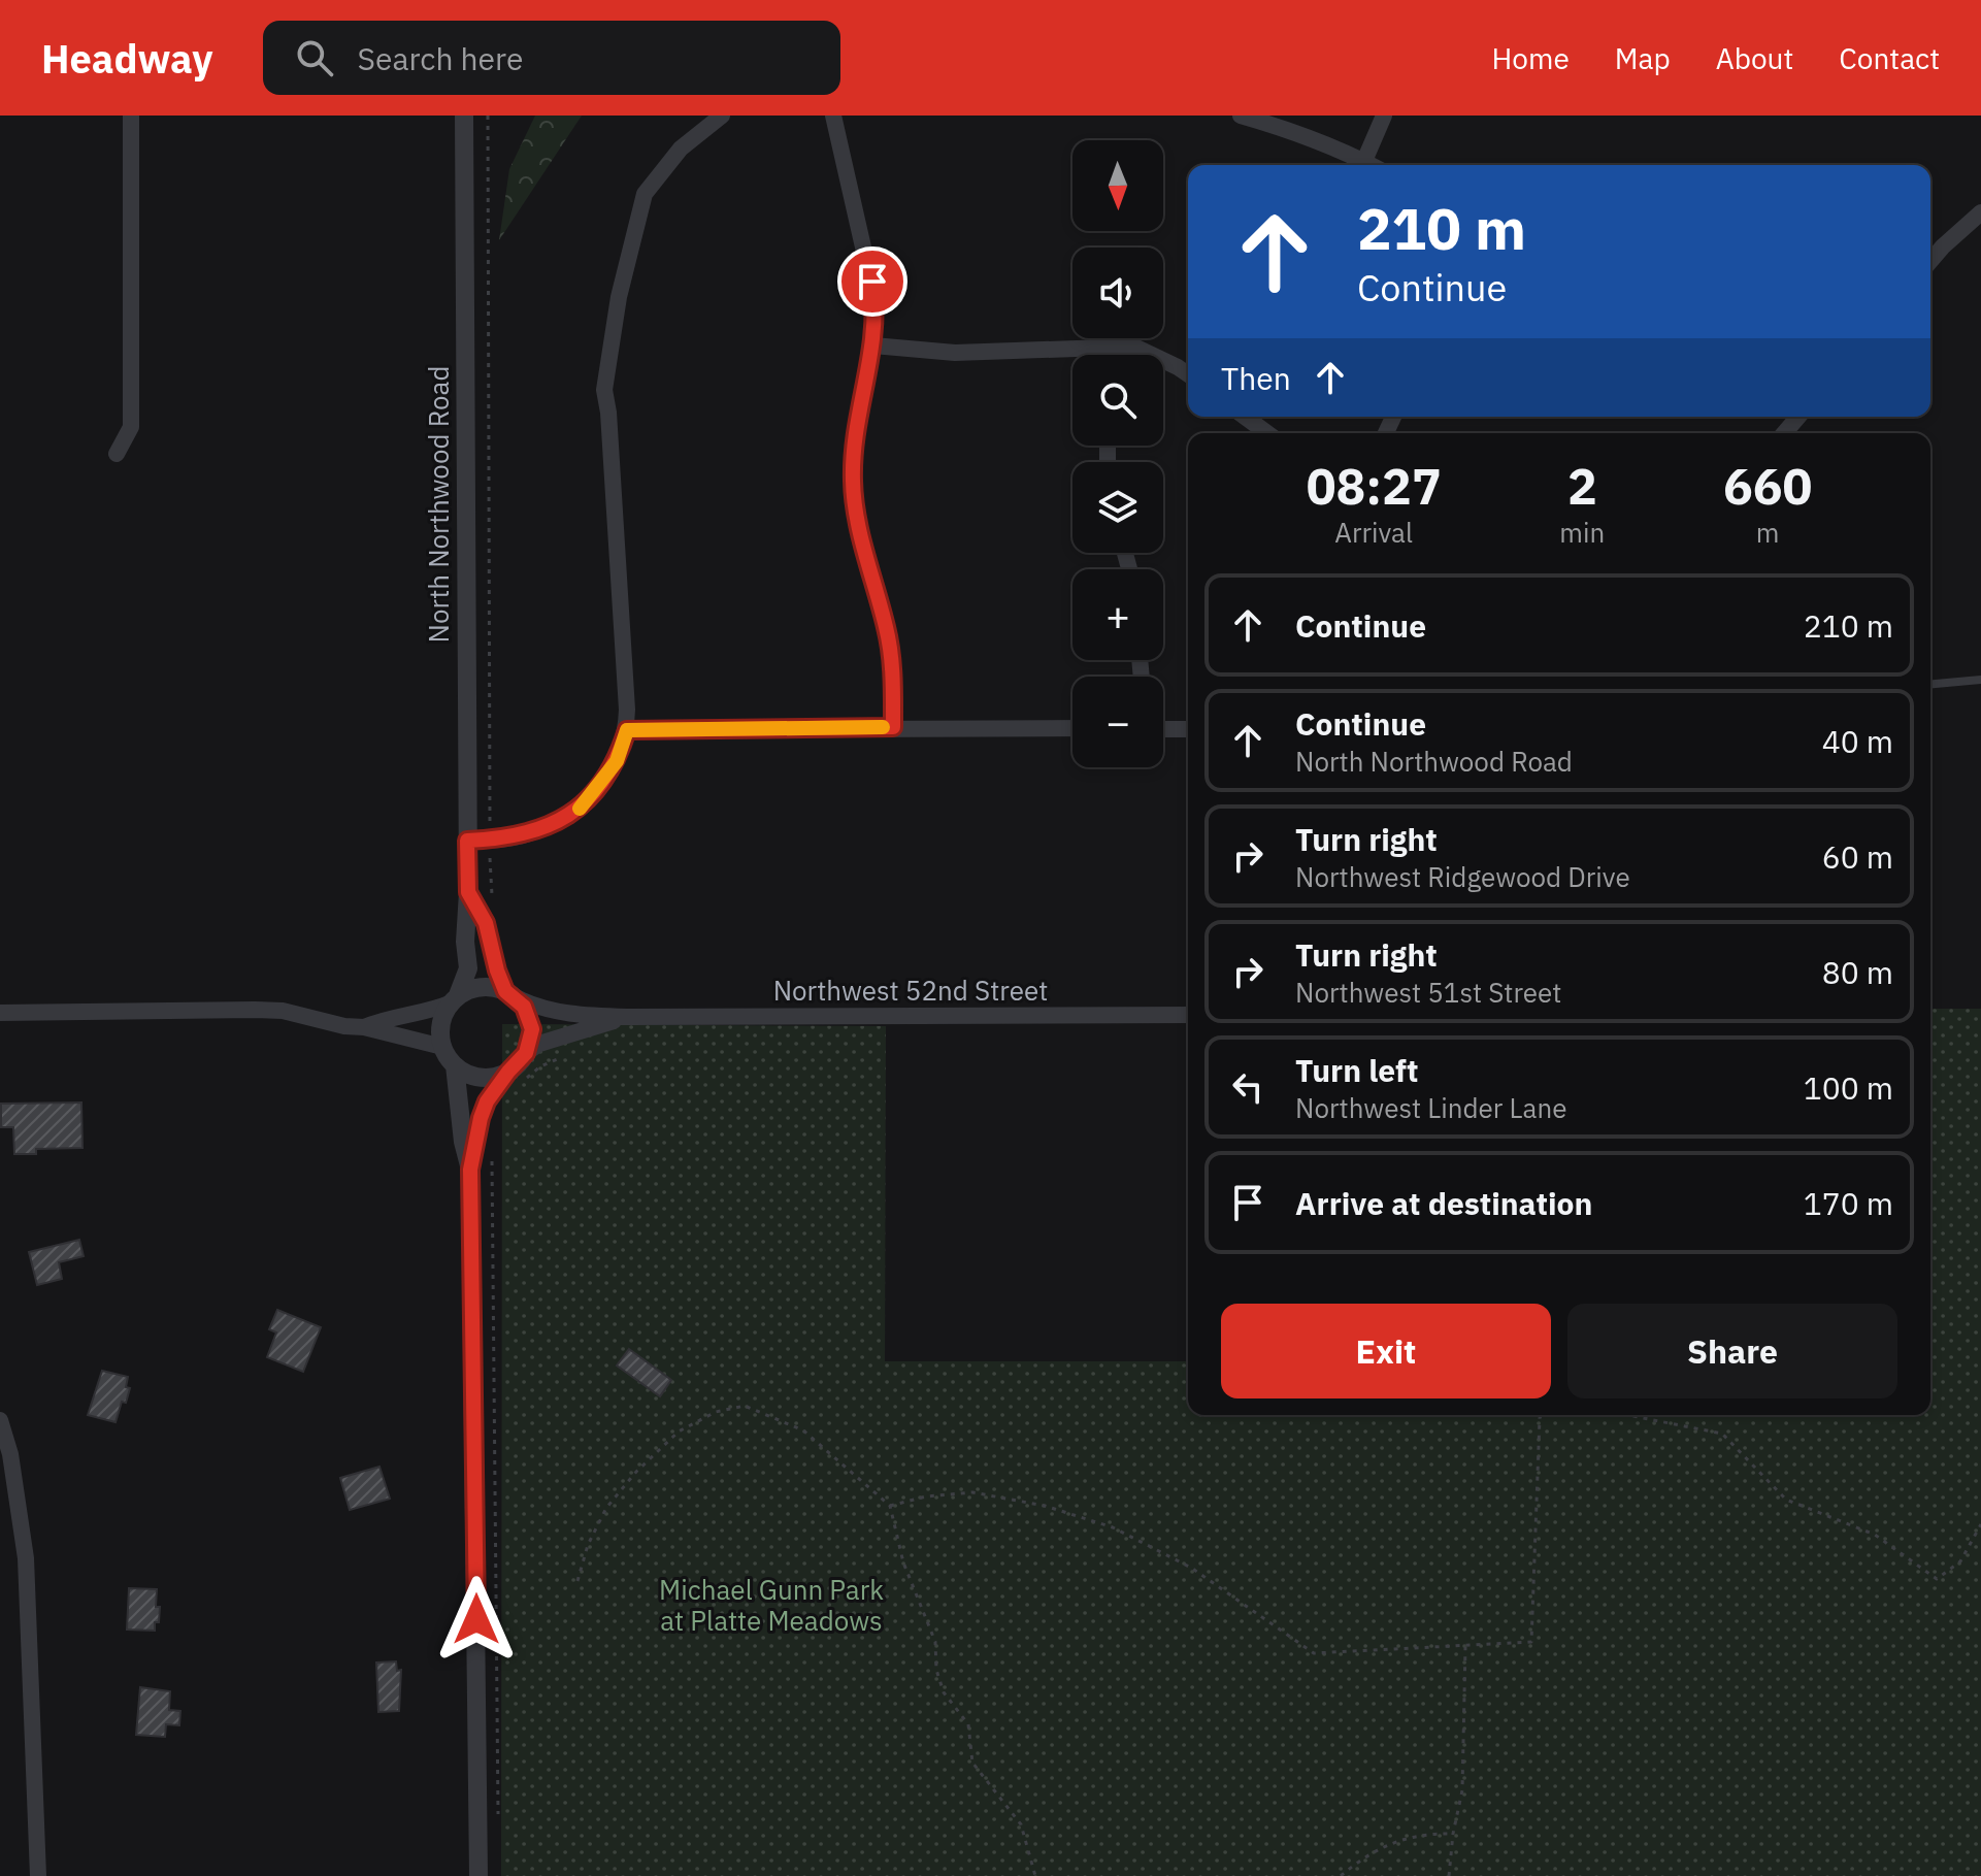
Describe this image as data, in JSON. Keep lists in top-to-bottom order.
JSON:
{
  "streets": {
    "street": ["North Northwood Road", "Northwest 52nd Street"]
  },
  "crossings": [
    ["North Northwood Road", "Northwest 52nd Street"]
  ],
  "parks": ["Michael Gunn Park at Platte Meadows"],
  "north": "bottom",
  "page": {
    "header": "Headway",
    "search": "Search here",
    "nav": [
      "Home",
      "Map",
      "About",
      "Contact"
    ],
    "map_buttons": ["+", "−"],
    "turn": ["210 m", "Continue"],
    "then": "Then",
    "eta": [
      "08:27",
      "Arrival",
      "2",
      "min",
      "660",
      "m"
    ],
    "list": [
      {
        "name": "Continue",
        "value": "210 m"
      },
      {
        "name": "Continue",
        "note": "North Northwood Road",
        "value": "40 m"
      },
      {
        "name": "Turn right",
        "note": "Northwest Ridgewood Drive",
        "value": "60 m"
      },
      {
        "name": "Turn right",
        "note": "Northwest 51st Street",
        "value": "80 m"
      },
      {
        "name": "Turn left",
        "note": "Northwest Linder Lane",
        "value": "100 m"
      },
      {
        "name": "Arrive at destination",
        "value": "170 m"
      }
    ],
    "buttons": ["Exit", "Share"]
  }
}
